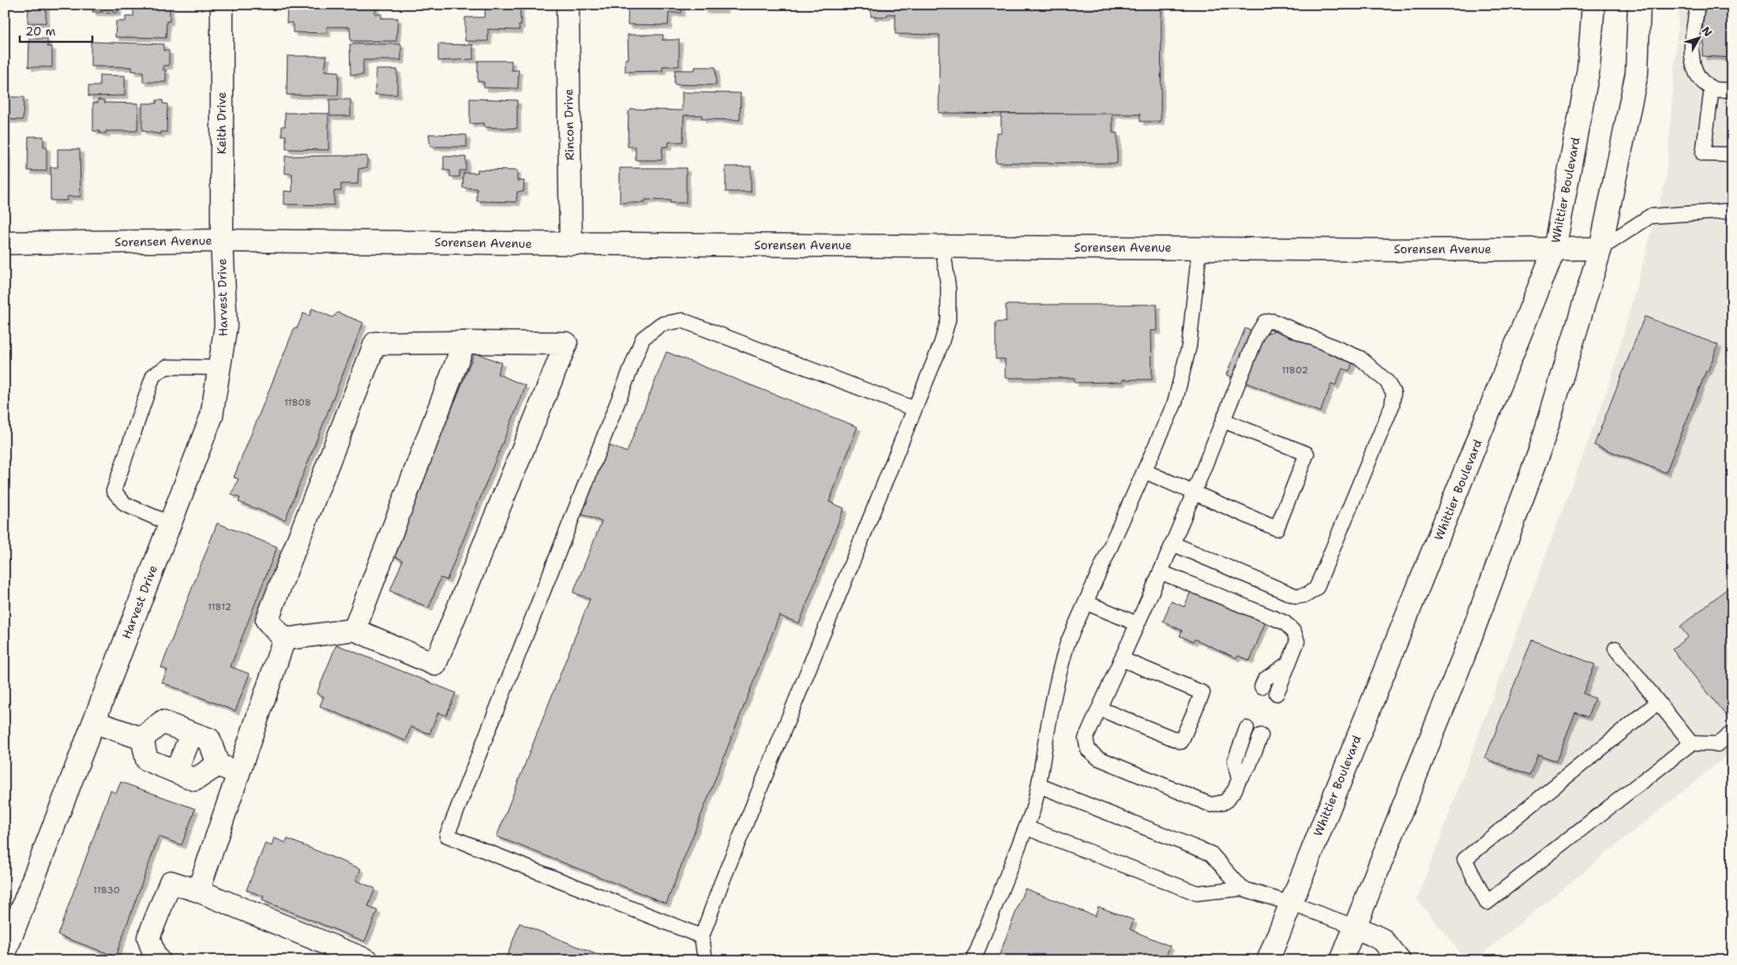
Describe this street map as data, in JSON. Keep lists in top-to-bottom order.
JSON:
{
  "streets": {
    "street": [
      "Keith Drive",
      "Rincon Drive",
      "Whittier Boulevard",
      "Sorensen Avenue",
      "Harvest Drive"
    ]
  },
  "crossings": [
    ["Keith Drive", "Sorensen Avenue"],
    ["Keith Drive", "Harvest Drive"],
    ["Rincon Drive", "Sorensen Avenue"],
    ["Whittier Boulevard", "Sorensen Avenue"],
    ["Sorensen Avenue", "Harvest Drive"]
  ],
  "house_numbers": [
    "11802",
    "11808",
    "11812",
    "11830"
  ],
  "scale_bar": "20 m",
  "north": "top right"
}
